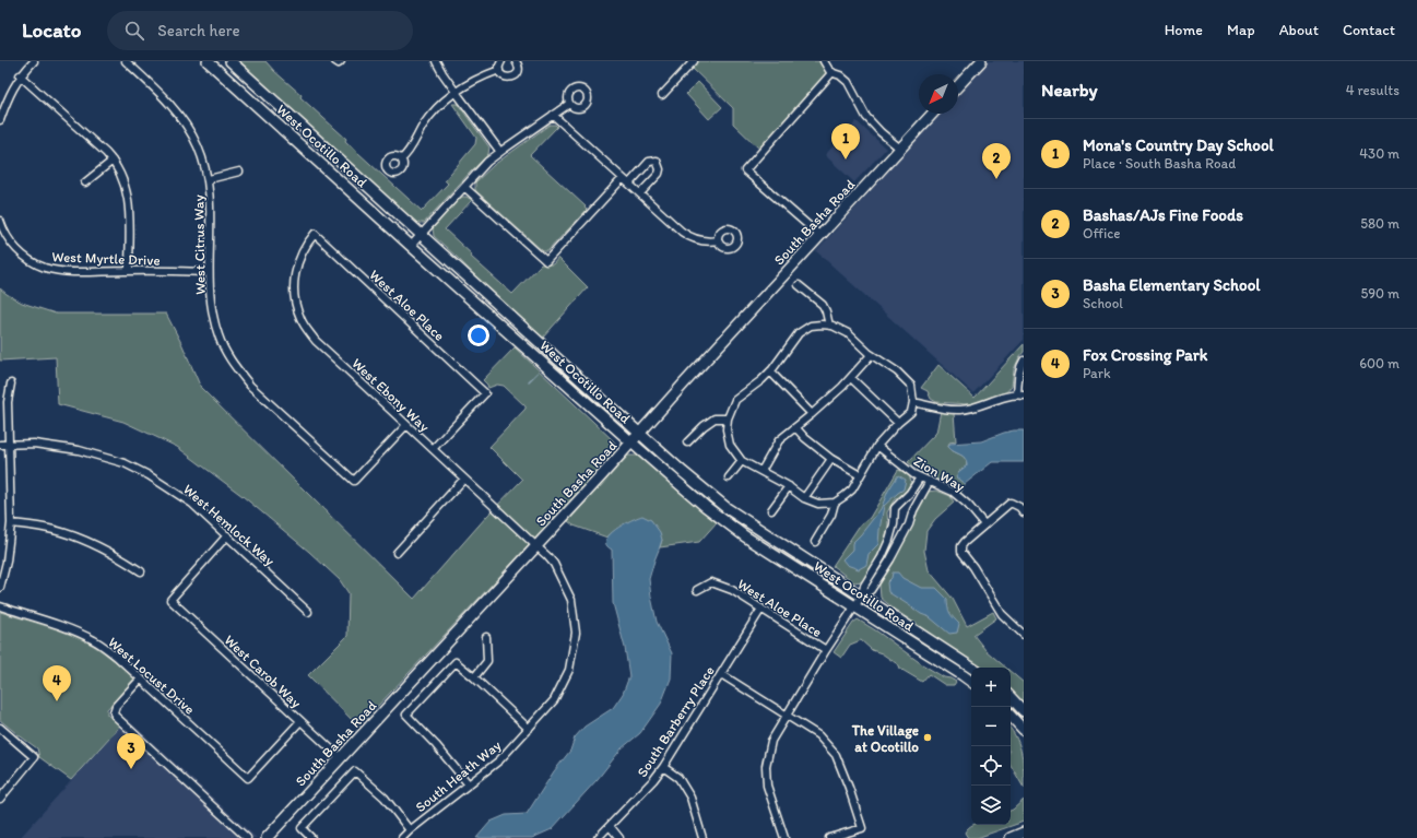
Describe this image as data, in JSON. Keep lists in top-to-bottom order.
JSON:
{
  "streets": {
    "main road": ["West Ocotillo Road", "South Basha Road"],
    "street": [
      "West Citrus Way",
      "West Myrtle Drive",
      "West Aloe Place",
      "West Ebony Way",
      "Zion Way",
      "West Hemlock Way",
      "West Carob Way",
      "West Locust Drive",
      "South Barberry Place",
      "South Heath Way"
    ]
  },
  "crossings": [
    ["West Ocotillo Road", "South Basha Road"],
    ["South Basha Road", "West Ebony Way"],
    ["South Basha Road", "West Carob Way"],
    ["South Basha Road", "South Heath Way"],
    ["West Citrus Way", "West Myrtle Drive"],
    ["West Citrus Way", "West Ebony Way"],
    ["West Aloe Place", "West Ebony Way"],
    ["West Aloe Place", "South Barberry Place"],
    ["West Ebony Way", "South Heath Way"],
    ["West Hemlock Way", "West Carob Way"],
    ["West Carob Way", "West Locust Drive"]
  ],
  "places": ["The Village at Ocotillo"],
  "north": "bottom left",
  "page": {
    "header": "Locato",
    "search": "Search here",
    "nav": [
      "Home",
      "Map",
      "About",
      "Contact"
    ],
    "heading": ["Nearby", "4 results"],
    "list": [
      {
        "mark": "1",
        "name": "Mona's Country Day School",
        "note": "Place · South Basha Road",
        "value": "430 m"
      },
      {
        "mark": "2",
        "name": "Bashas/AJs Fine Foods",
        "note": "Office",
        "value": "580 m"
      },
      {
        "mark": "3",
        "name": "Basha Elementary School",
        "note": "School",
        "value": "590 m"
      },
      {
        "mark": "4",
        "name": "Fox Crossing Park",
        "note": "Park",
        "value": "600 m"
      }
    ],
    "pins": [
      "1",
      "2",
      "4",
      "3"
    ],
    "map_buttons": ["+", "−"]
  }
}
